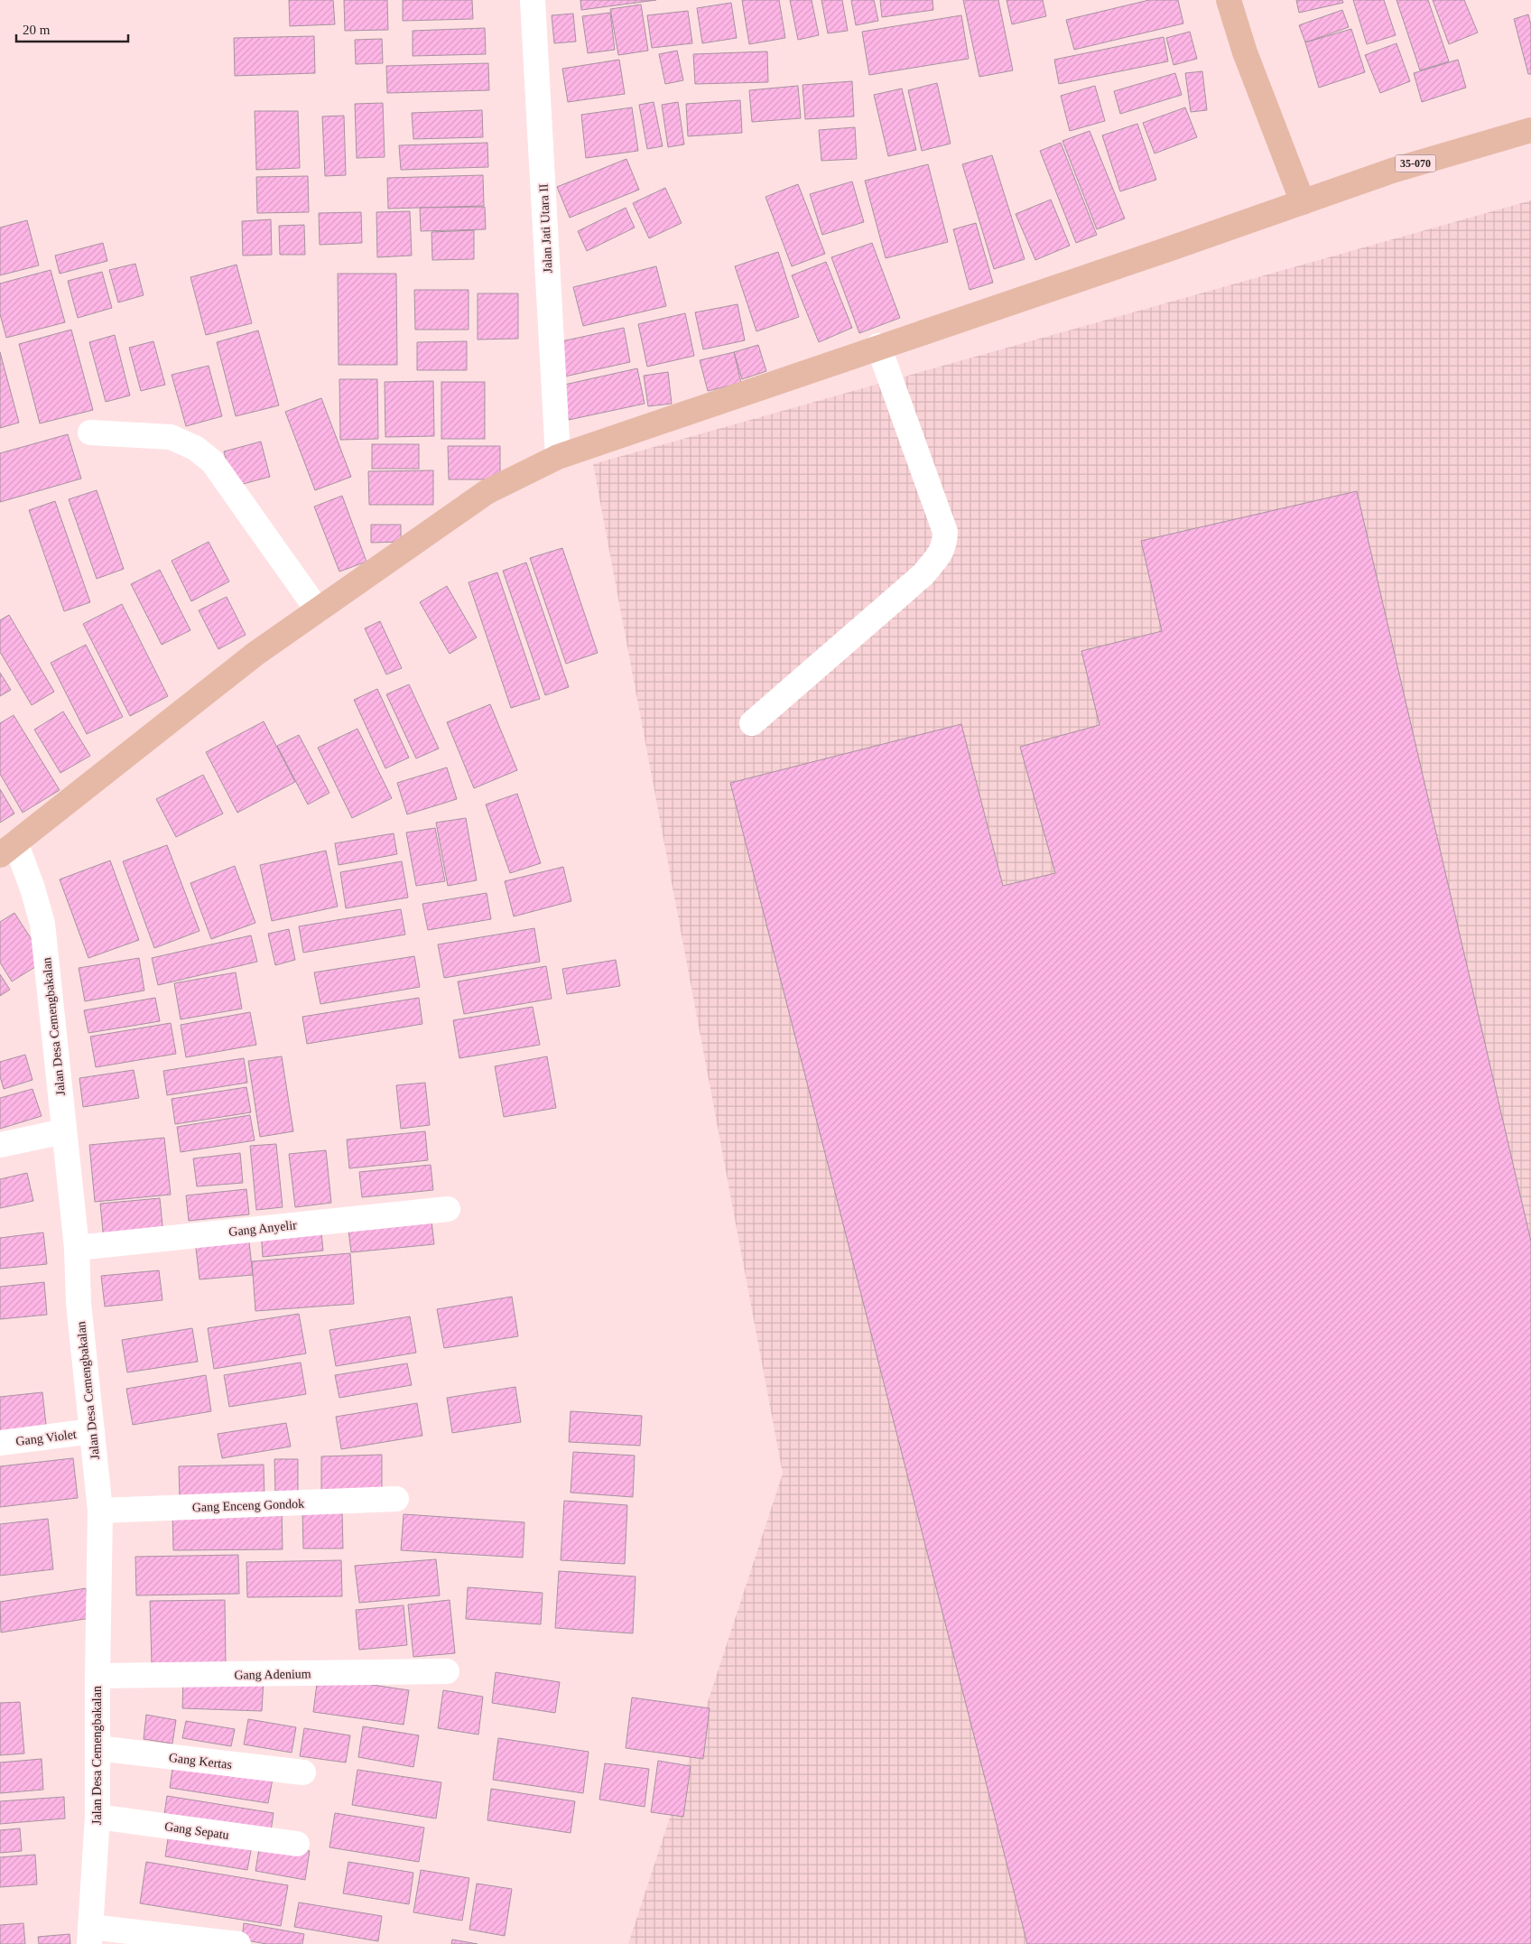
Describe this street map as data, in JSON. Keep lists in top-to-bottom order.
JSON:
{
  "streets": {
    "main road": ["35-070"],
    "street": [
      "Jalan Jati Utara II",
      "Jalan Desa Cemengbakalan",
      "Gang Anyelir",
      "Gang Violet",
      "Gang Enceng Gondok",
      "Gang Adenium",
      "Gang Kertas",
      "Gang Sepatu"
    ]
  },
  "crossings": [
    ["Jalan Desa Cemengbakalan", "Gang Anyelir"],
    ["Jalan Desa Cemengbakalan", "Gang Violet"],
    ["Jalan Desa Cemengbakalan", "Gang Enceng Gondok"],
    ["Jalan Desa Cemengbakalan", "Gang Adenium"],
    ["Jalan Desa Cemengbakalan", "Gang Kertas"],
    ["Jalan Desa Cemengbakalan", "Gang Sepatu"]
  ],
  "scale_bar": "20 m"
}
